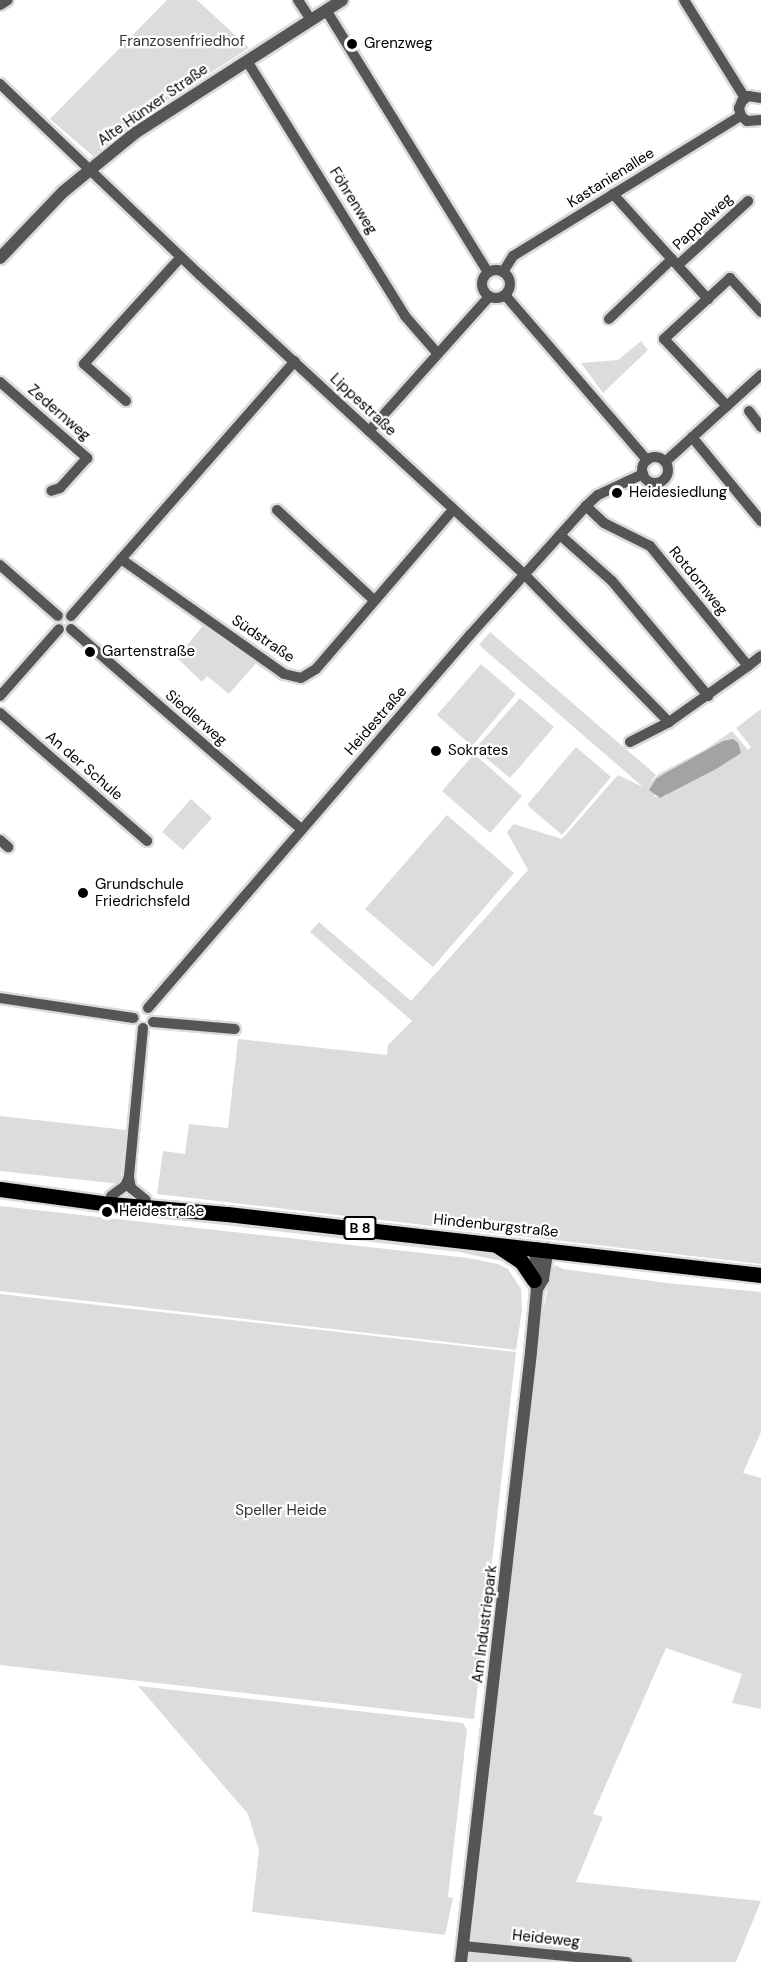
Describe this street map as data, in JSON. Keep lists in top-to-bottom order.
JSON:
{
  "streets": {
    "main road": ["Hindenburgstraße", "B 8"],
    "street": [
      "Alte Hünxer Straße",
      "Kastanienallee",
      "Föhrenweg",
      "Pappelweg",
      "Lippestraße",
      "Zedernweg",
      "Rotdornweg",
      "Südstraße",
      "Siedlerweg",
      "Heidestraße",
      "An der Schule",
      "Am Industriepark",
      "Heideweg"
    ]
  },
  "crossings": [
    ["Alte Hünxer Straße", "Föhrenweg"],
    ["Alte Hünxer Straße", "Lippestraße"],
    ["Kastanienallee", "Pappelweg"],
    ["Lippestraße", "Südstraße"],
    ["Lippestraße", "Heidestraße"],
    ["Rotdornweg", "Heidestraße"],
    ["Siedlerweg", "Heidestraße"],
    ["Hindenburgstraße", "Am Industriepark"],
    ["Am Industriepark", "Heideweg"]
  ],
  "parks": ["Franzosenfriedhof", "Speller Heide"],
  "places": [
    "Grenzweg",
    "Heidesiedlung",
    "Gartenstraße",
    "Sokrates",
    "Grundschule Friedrichsfeld",
    "Heidestraße"
  ]
}
